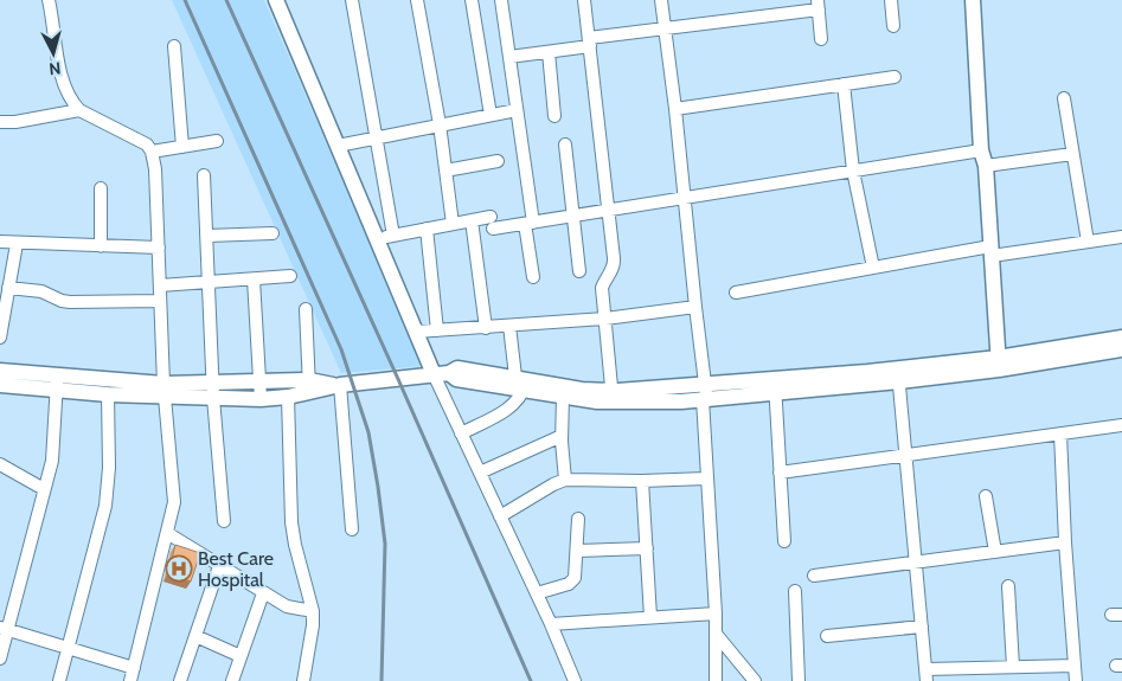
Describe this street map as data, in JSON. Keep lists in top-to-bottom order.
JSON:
{
  "places": {
    "hospital": ["Best Care Hospital"]
  },
  "north": "bottom"
}
